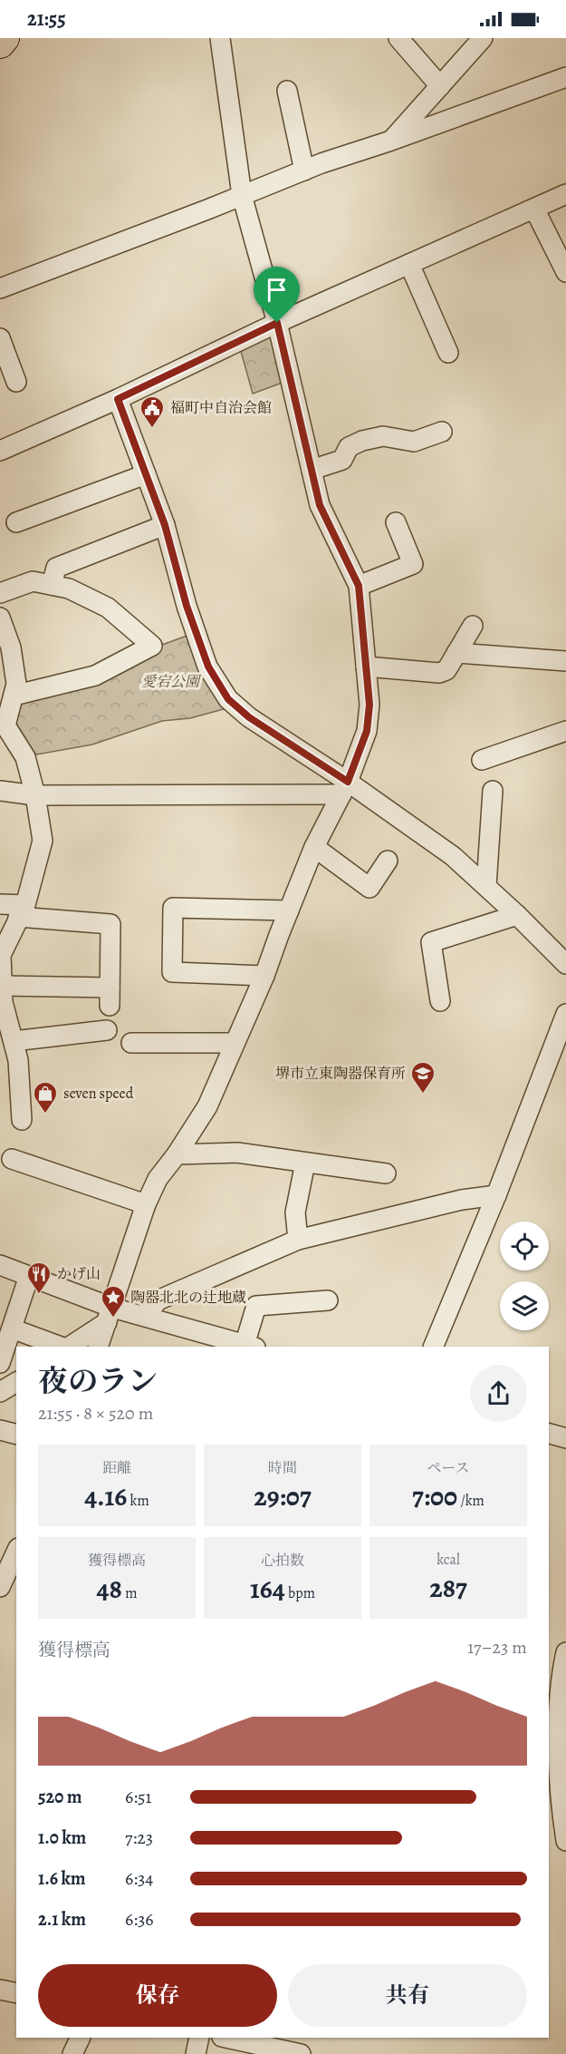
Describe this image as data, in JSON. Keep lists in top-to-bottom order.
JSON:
{
  "parks": ["愛宕公園"],
  "places": {
    "public building": ["福町中自治会館"],
    "school or university": ["堺市立東陶器保育所"],
    "shop": ["seven speed"],
    "restaurant": ["かげ山"],
    "place": ["陶器北北の辻地蔵"]
  },
  "page": {
    "status": "21:55",
    "heading": ["夜のラン", "21:55 · 8 × 520 m"],
    "stats": [
      ["距離", "4.16 km"],
      ["時間", "29:07"],
      ["ペース", "7:00 /km"],
      ["獲得標高", "48 m"],
      ["心拍数", "164 bpm"],
      ["kcal", "287"]
    ],
    "chart": ["獲得標高", "17–23 m"],
    "list": [
      {
        "name": "520 m",
        "note": "6:51"
      },
      {
        "name": "1.0 km",
        "note": "7:23"
      },
      {
        "name": "1.6 km",
        "note": "6:34"
      },
      {
        "name": "2.1 km",
        "note": "6:36"
      }
    ],
    "buttons": ["保存", "共有"]
  }
}
